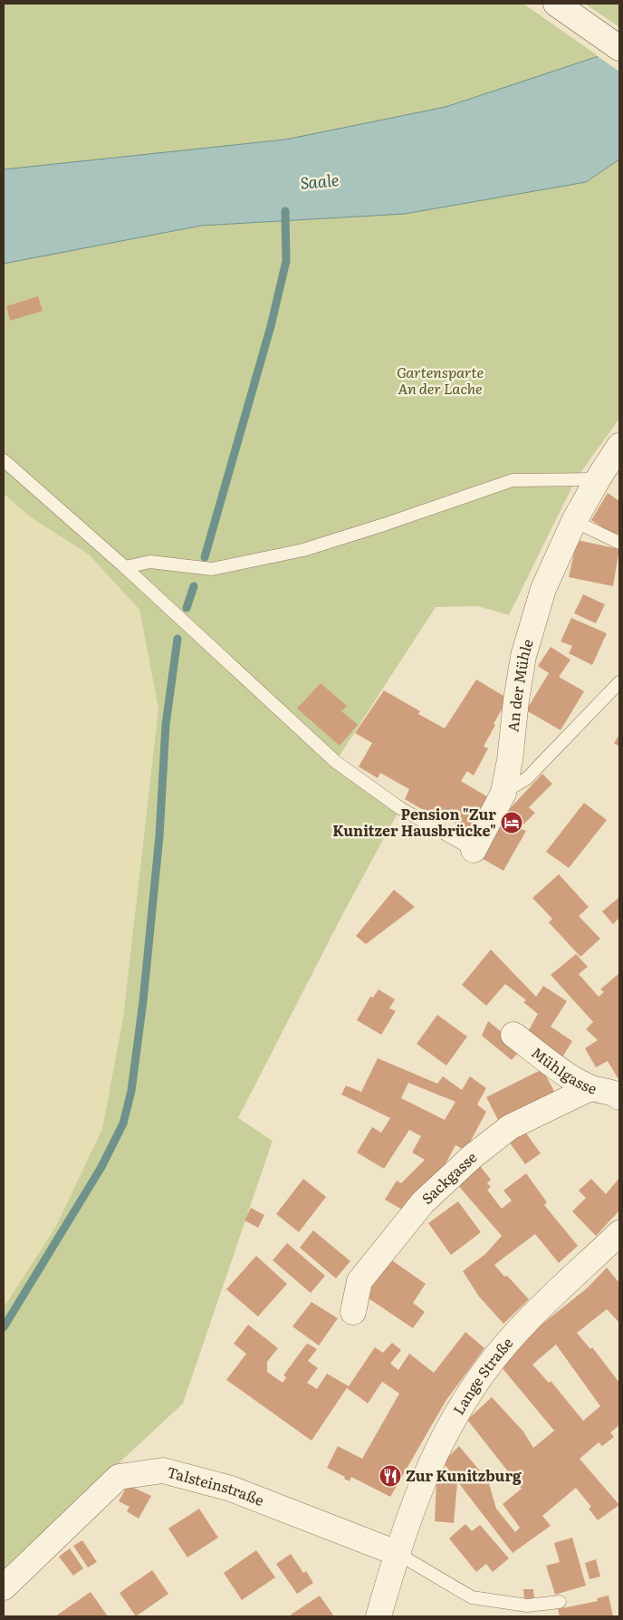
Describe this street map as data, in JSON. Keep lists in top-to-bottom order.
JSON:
{
  "streets": {
    "street": [
      "An der Mühle",
      "Mühlgasse",
      "Sackgasse",
      "Lange Straße",
      "Talsteinstraße"
    ]
  },
  "crossings": [
    ["Mühlgasse", "Sackgasse"],
    ["Lange Straße", "Talsteinstraße"]
  ],
  "water": ["Saale"],
  "parks": ["Gartensparte An der Lache"],
  "places": {
    "hotel": ["Pension \"Zur Kunitzer Hausbrücke\""],
    "restaurant": ["Zur Kunitzburg"]
  }
}
